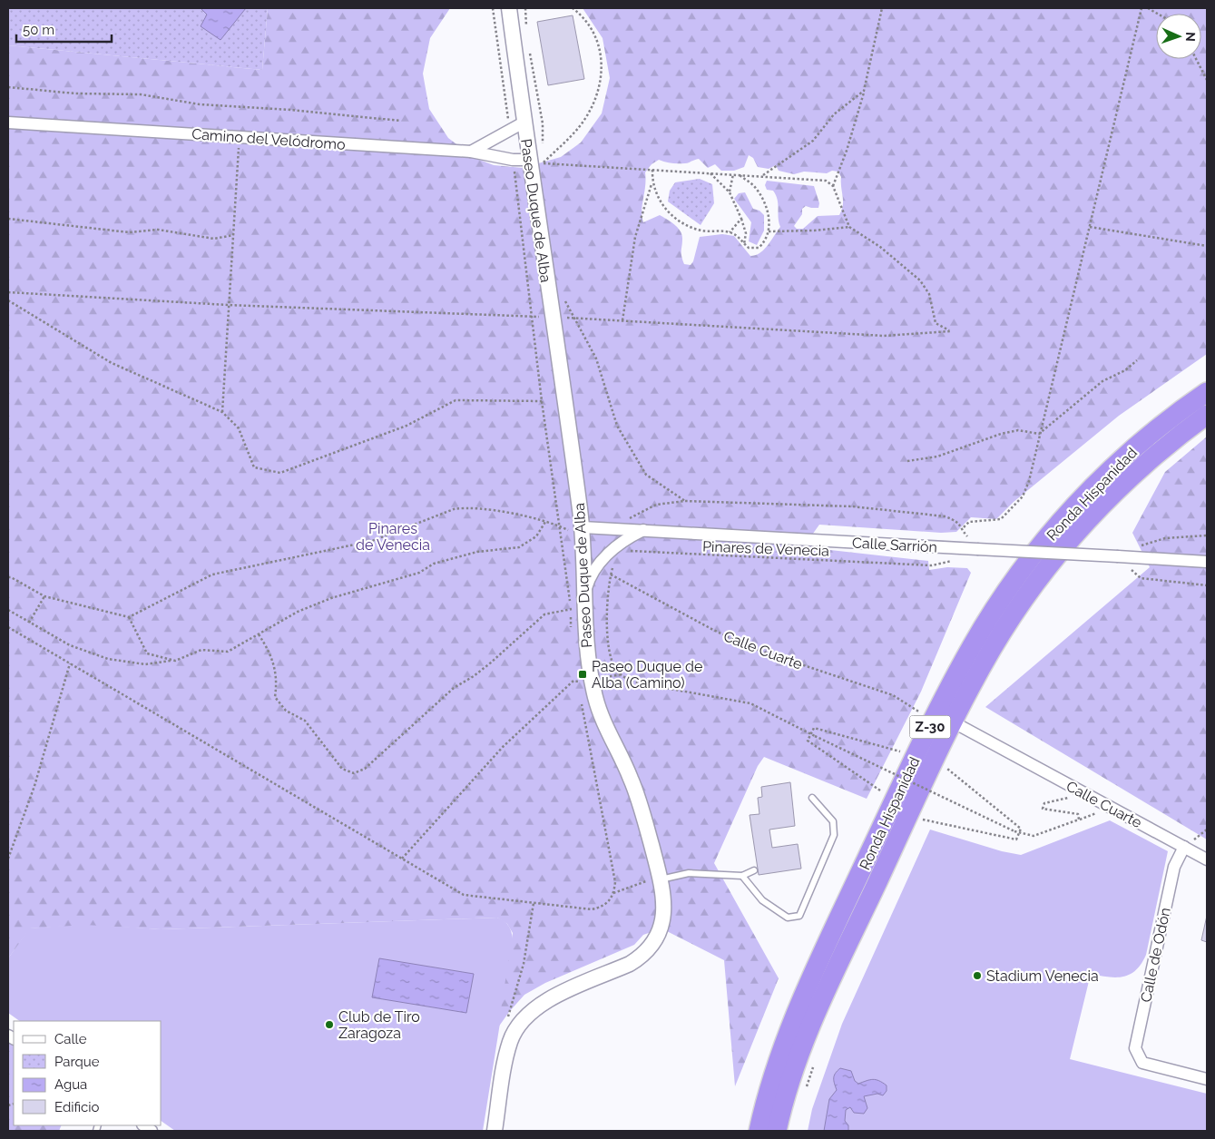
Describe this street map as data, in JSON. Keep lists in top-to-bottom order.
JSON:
{
  "streets": {
    "highway": ["Ronda Hispanidad", "Z-30"],
    "street": [
      "Camino del Velódromo",
      "Paseo Duque de Alba",
      "Calle Sarrión",
      "Calle Cuarte",
      "Calle de Odón"
    ],
    "path": ["Pinares de Venecia"]
  },
  "crossings": [
    ["Camino del Velódromo", "Paseo Duque de Alba"],
    ["Paseo Duque de Alba", "Calle Sarrión"],
    ["Ronda Hispanidad", "Calle Cuarte"],
    ["Calle Cuarte", "Calle de Odón"]
  ],
  "parks": ["Pinares de Venecia"],
  "places": {
    "transit": ["Paseo Duque de Alba (Camino)"],
    "other": ["Stadium Venecia", "Club de Tiro Zaragoza"]
  },
  "legend": [
    "Calle",
    "Parque",
    "Agua",
    "Edificio"
  ],
  "scale_bar": "50 m",
  "north": "right"
}
